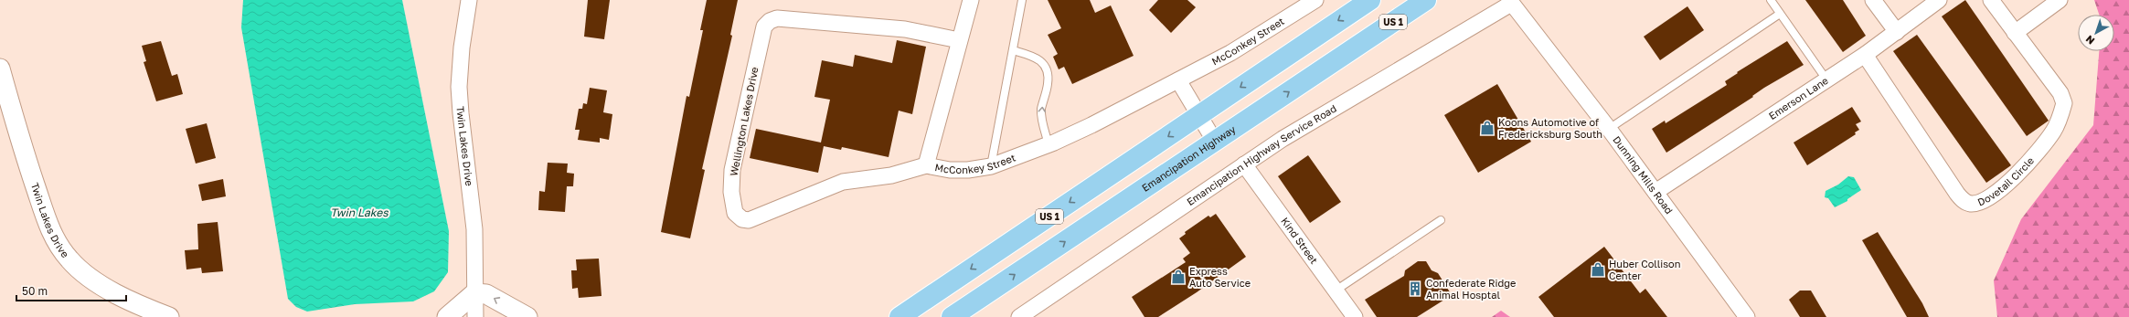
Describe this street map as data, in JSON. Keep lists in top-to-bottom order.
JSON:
{
  "streets": {
    "main road": ["US 1", "Emancipation Highway"],
    "street": [
      "McConkey Street",
      "Emerson Lane",
      "Wellington Lakes Drive",
      "Twin Lakes Drive",
      "Emancipation Highway Service Road",
      "Dunning Mills Road",
      "Dovetail Circle",
      "Kind Street"
    ]
  },
  "crossings": [
    ["McConkey Street", "Wellington Lakes Drive"],
    ["Emerson Lane", "Dunning Mills Road"],
    ["Emerson Lane", "Dovetail Circle"],
    ["Emancipation Highway Service Road", "Dunning Mills Road"],
    ["Emancipation Highway Service Road", "Kind Street"]
  ],
  "water": ["Twin Lakes"],
  "places": {
    "shop": ["Koons Automotive of Fredericksburg South", "Huber Collison Center", "Express Auto Service"],
    "building": ["Confederate Ridge Animal Hosptal"]
  },
  "scale_bar": "50 m",
  "north": "bottom left"
}
